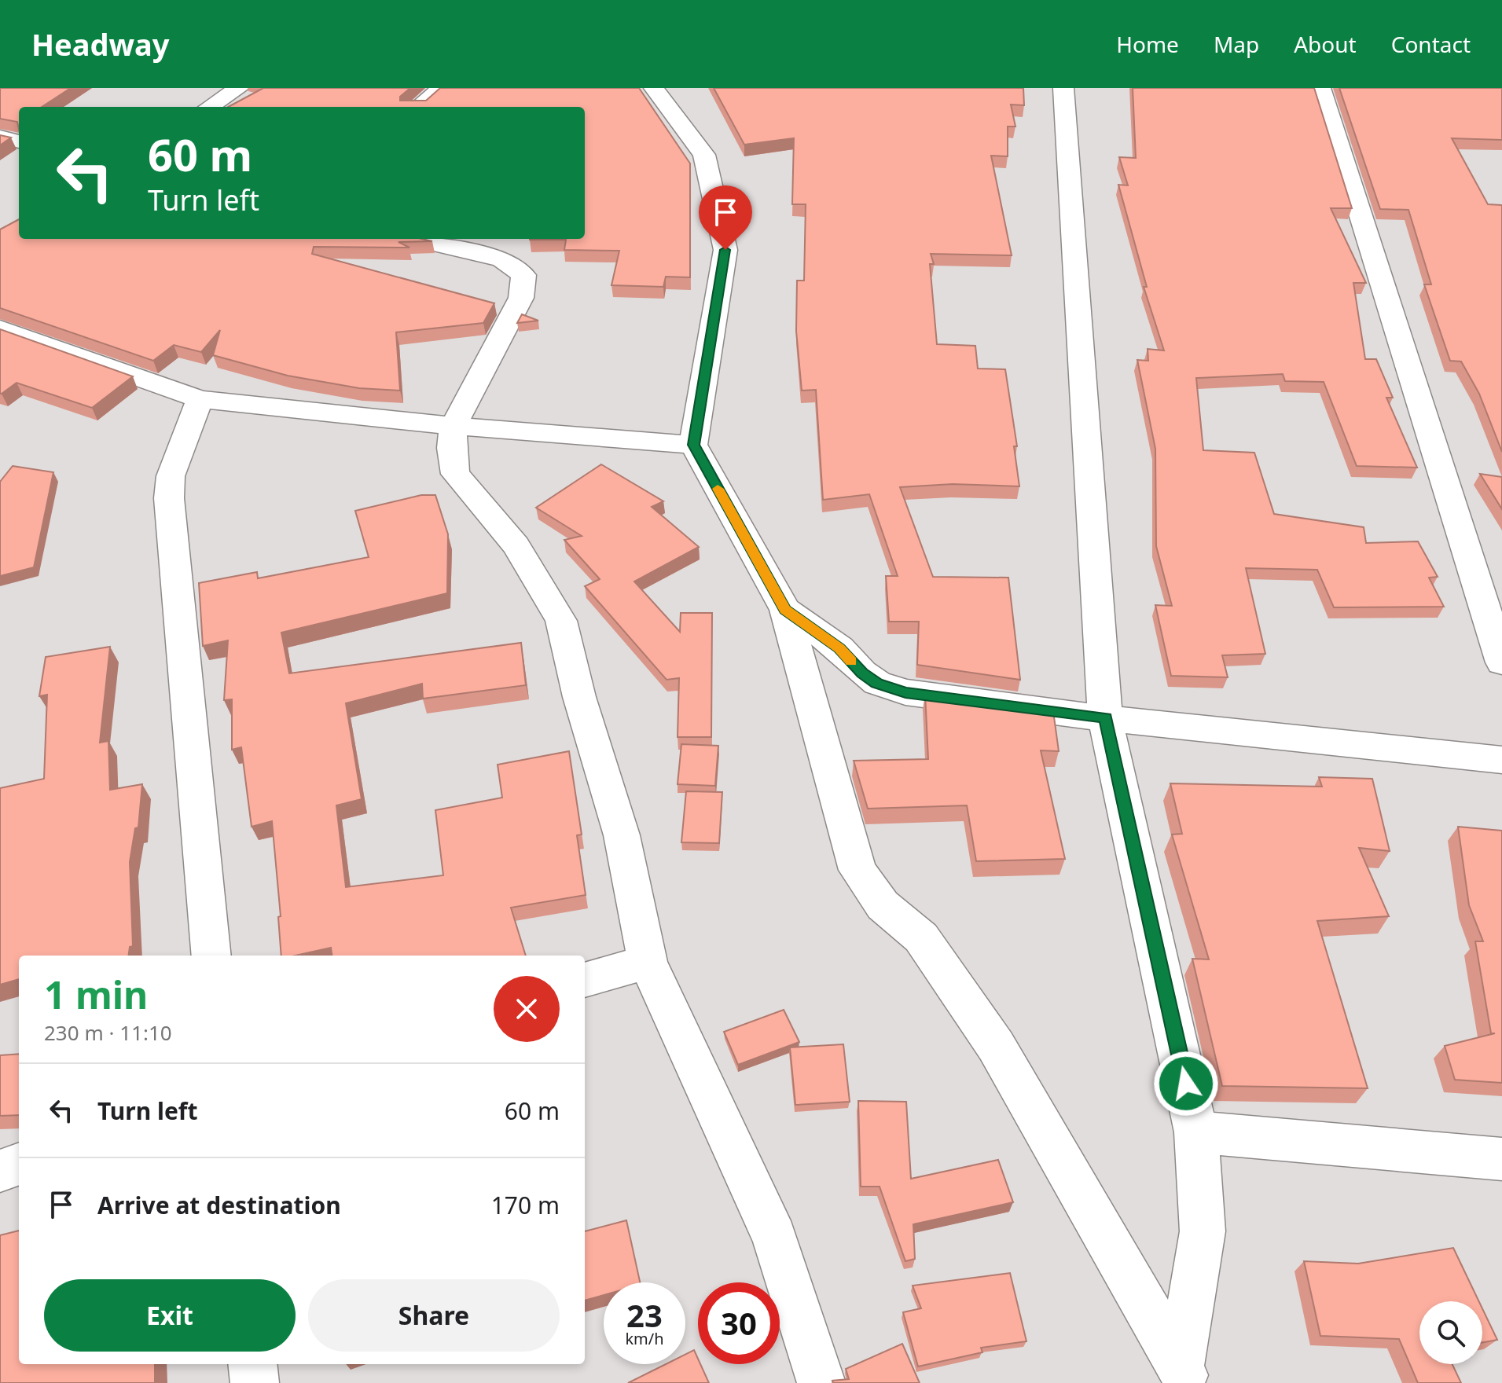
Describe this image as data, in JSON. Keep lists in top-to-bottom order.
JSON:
{
  "page": {
    "header": "Headway",
    "nav": [
      "Home",
      "Map",
      "About",
      "Contact"
    ],
    "turn": ["60 m", "Turn left"],
    "heading": ["1 min", "230 m · 11:10"],
    "list": [
      {
        "name": "Turn left",
        "value": "60 m"
      },
      {
        "name": "Arrive at destination",
        "value": "170 m"
      }
    ],
    "buttons": ["Exit", "Share"],
    "speed": "23 km/h",
    "limit": "30"
  }
}
